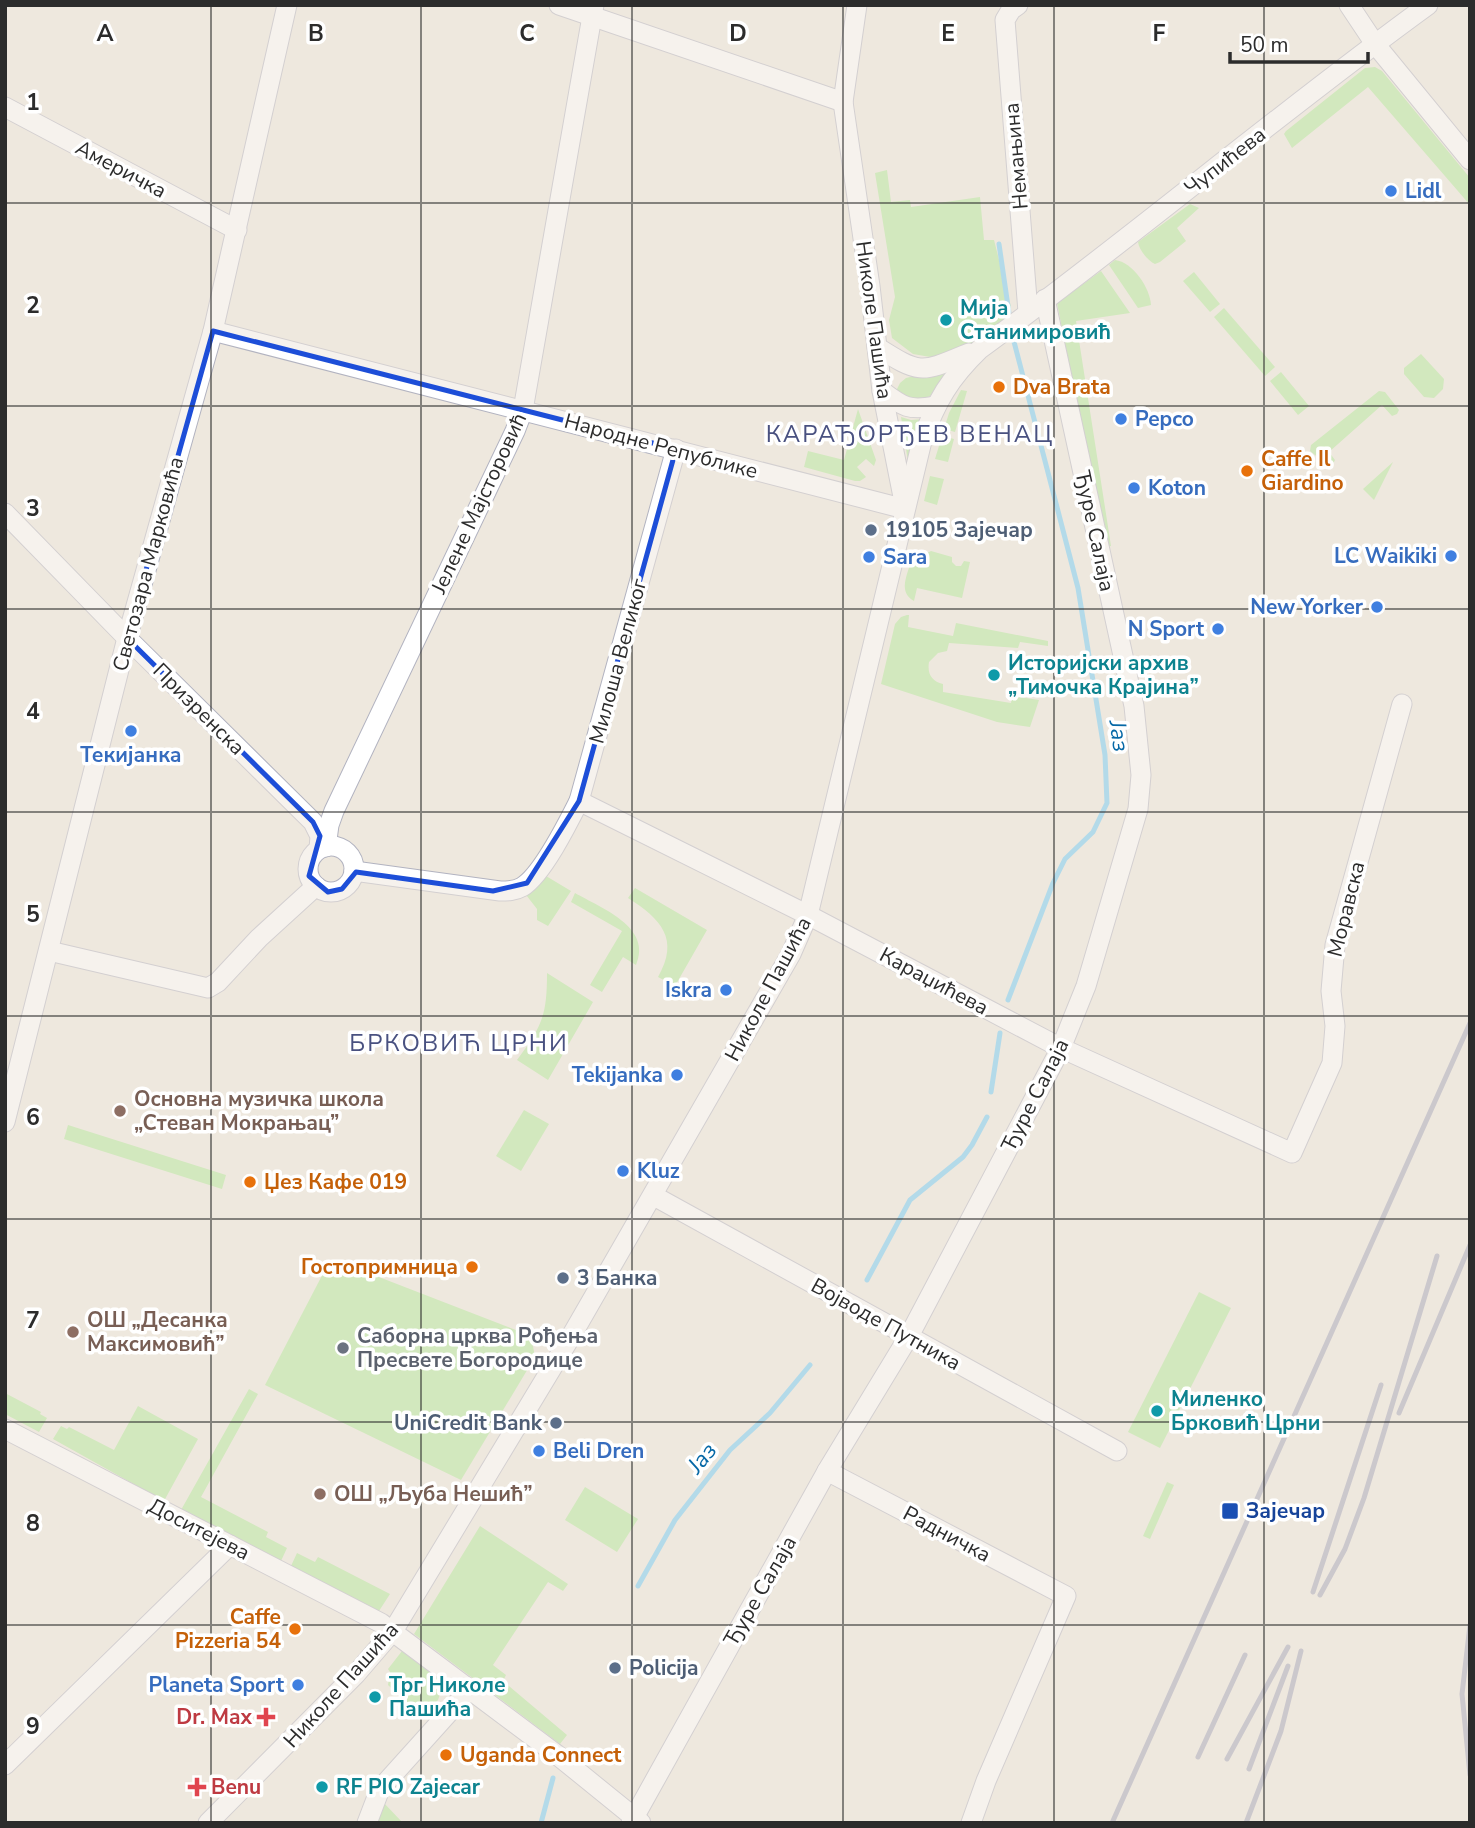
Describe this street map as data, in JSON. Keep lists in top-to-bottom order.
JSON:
{
  "streets": {
    "street": [
      "Немањина",
      "Чупићева",
      "Америчка",
      "Николе Пашића",
      "Народне Републике",
      "Јелене Мајсторовић",
      "Ђуре Салаја",
      "Светозара Марковића",
      "Милоша Великог",
      "Призренска",
      "Моравска",
      "Караџићева",
      "Војводе Путника",
      "Доситејева",
      "Радничка"
    ]
  },
  "crossings": [
    ["Немањина", "Чупићева"],
    ["Чупићева", "Ђуре Салаја"],
    ["Америчка", "Светозара Марковића"],
    ["Николе Пашића", "Народне Републике"],
    ["Николе Пашића", "Караџићева"],
    ["Николе Пашића", "Војводе Путника"],
    ["Николе Пашића", "Доситејева"],
    ["Народне Републике", "Јелене Мајсторовић"],
    ["Народне Републике", "Светозара Марковића"],
    ["Народне Републике", "Милоша Великог"],
    ["Јелене Мајсторовић", "Милоша Великог"],
    ["Јелене Мајсторовић", "Призренска"],
    ["Ђуре Салаја", "Караџићева"],
    ["Ђуре Салаја", "Војводе Путника"],
    ["Ђуре Салаја", "Доситејева"],
    ["Ђуре Салаја", "Радничка"],
    ["Светозара Марковића", "Призренска"],
    ["Милоша Великог", "Призренска"],
    ["Милоша Великог", "Караџићева"],
    ["Моравска", "Караџићева"]
  ],
  "districts": ["КАРАЂОРЂЕВ ВЕНАЦ", "БРКОВИЋ ЦРНИ"],
  "water": ["Јаз"],
  "places": {
    "other": [
      "Lidl",
      "Мија Станимировић",
      "Dva Brata",
      "Pepco",
      "Caffe Il Giardino",
      "Koton",
      "19105 Зајечар",
      "LC Waikiki",
      "Sara",
      "New Yorker",
      "N Sport",
      "Историјски архив „Тимочка Крајина”",
      "Текијанка",
      "Iskra",
      "Tekijanka",
      "Основна музичка школа „Стеван Мокрањац”",
      "Kluz",
      "Џез Кафе 019",
      "Гостопримница",
      "3 Банка",
      "ОШ „Десанка Максимовић”",
      "Саборна црква Рођења Пресвете Богородице",
      "Миленко Брковић Црни",
      "UniCredit Bank",
      "Beli Dren",
      "ОШ „Љуба Нешић”",
      "Caffe Pizzeria 54",
      "Policija",
      "Planeta Sport",
      "Трг Николе Пашића",
      "Uganda Connect",
      "RF PIO Zajecar"
    ],
    "transit": ["Зајечар"],
    "health": ["Dr. Max", "Benu"]
  },
  "scale_bar": "50 m",
  "grid": {
    "columns": [
      "A",
      "B",
      "C",
      "D",
      "E",
      "F"
    ],
    "rows": [
      "1",
      "2",
      "3",
      "4",
      "5",
      "6",
      "7",
      "8",
      "9"
    ]
  }
}
